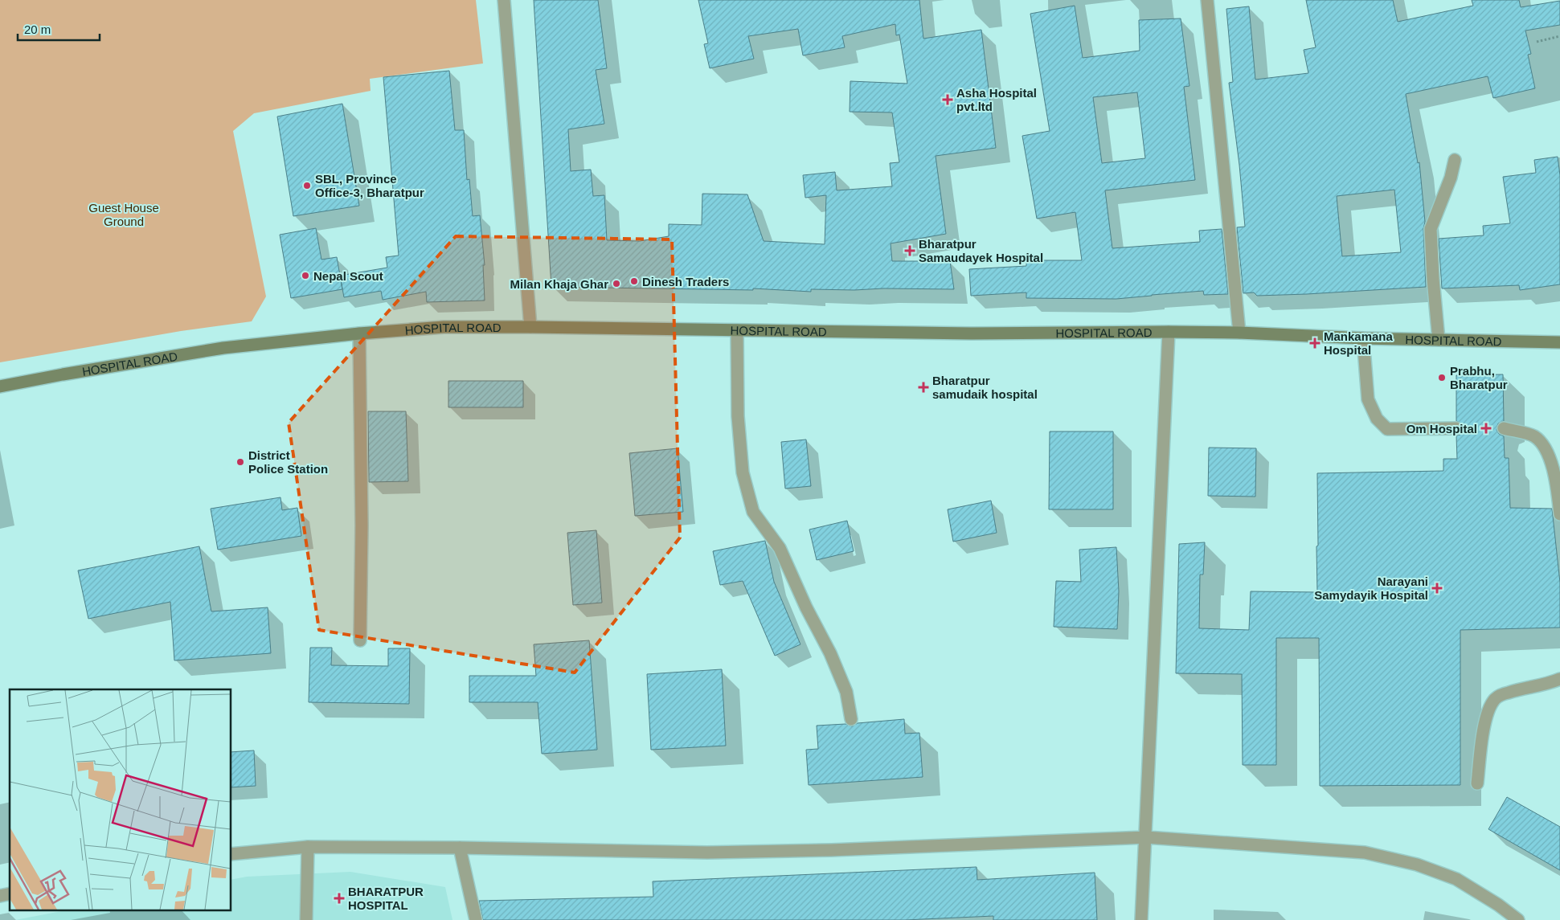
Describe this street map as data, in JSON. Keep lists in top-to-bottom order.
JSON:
{
  "streets": {
    "street": ["HOSPITAL ROAD"]
  },
  "parks": ["Guest House Ground"],
  "places": {
    "health": [
      "Asha Hospital pvt.ltd",
      "Bharatpur Samaudayek Hospital",
      "Mankamana Hospital",
      "Bharatpur samudaik hospital",
      "Om Hospital",
      "Narayani Samydayik Hospital",
      "BHARATPUR HOSPITAL"
    ],
    "other": [
      "SBL, Province Office-3, Bharatpur",
      "Nepal Scout",
      "Dinesh Traders",
      "Milan Khaja Ghar",
      "Prabhu, Bharatpur",
      "District Police Station"
    ]
  },
  "scale_bar": "20 m"
}
